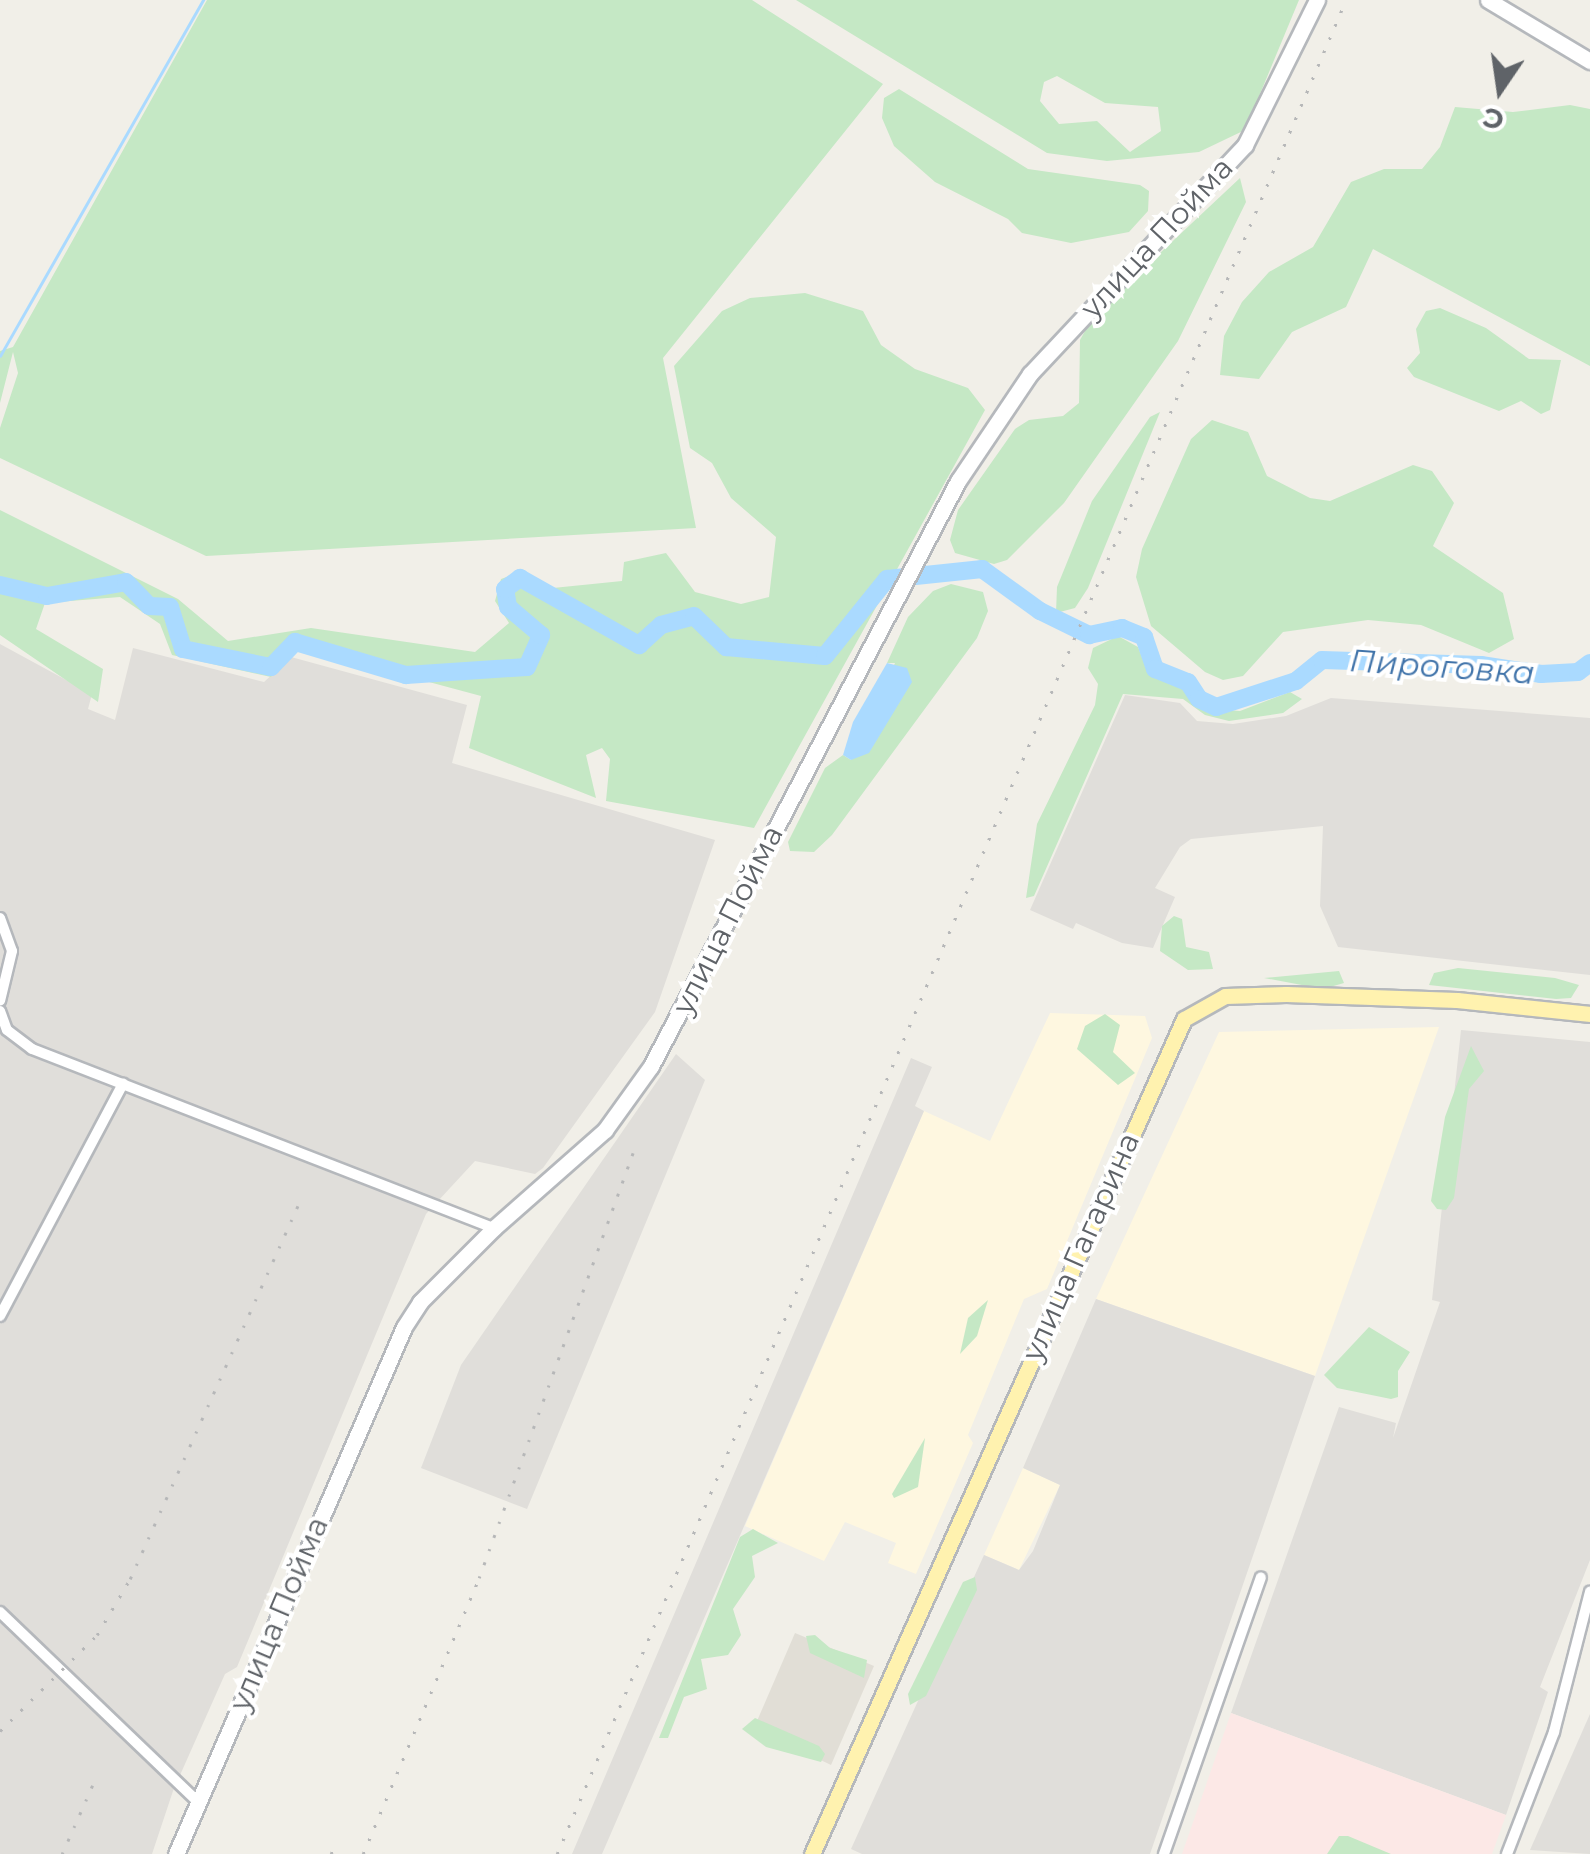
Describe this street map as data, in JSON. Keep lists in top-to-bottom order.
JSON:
{
  "streets": {
    "main road": ["улица Пойма", "улица Гагарина"]
  },
  "water": ["Пироговка"],
  "north": "bottom"
}
